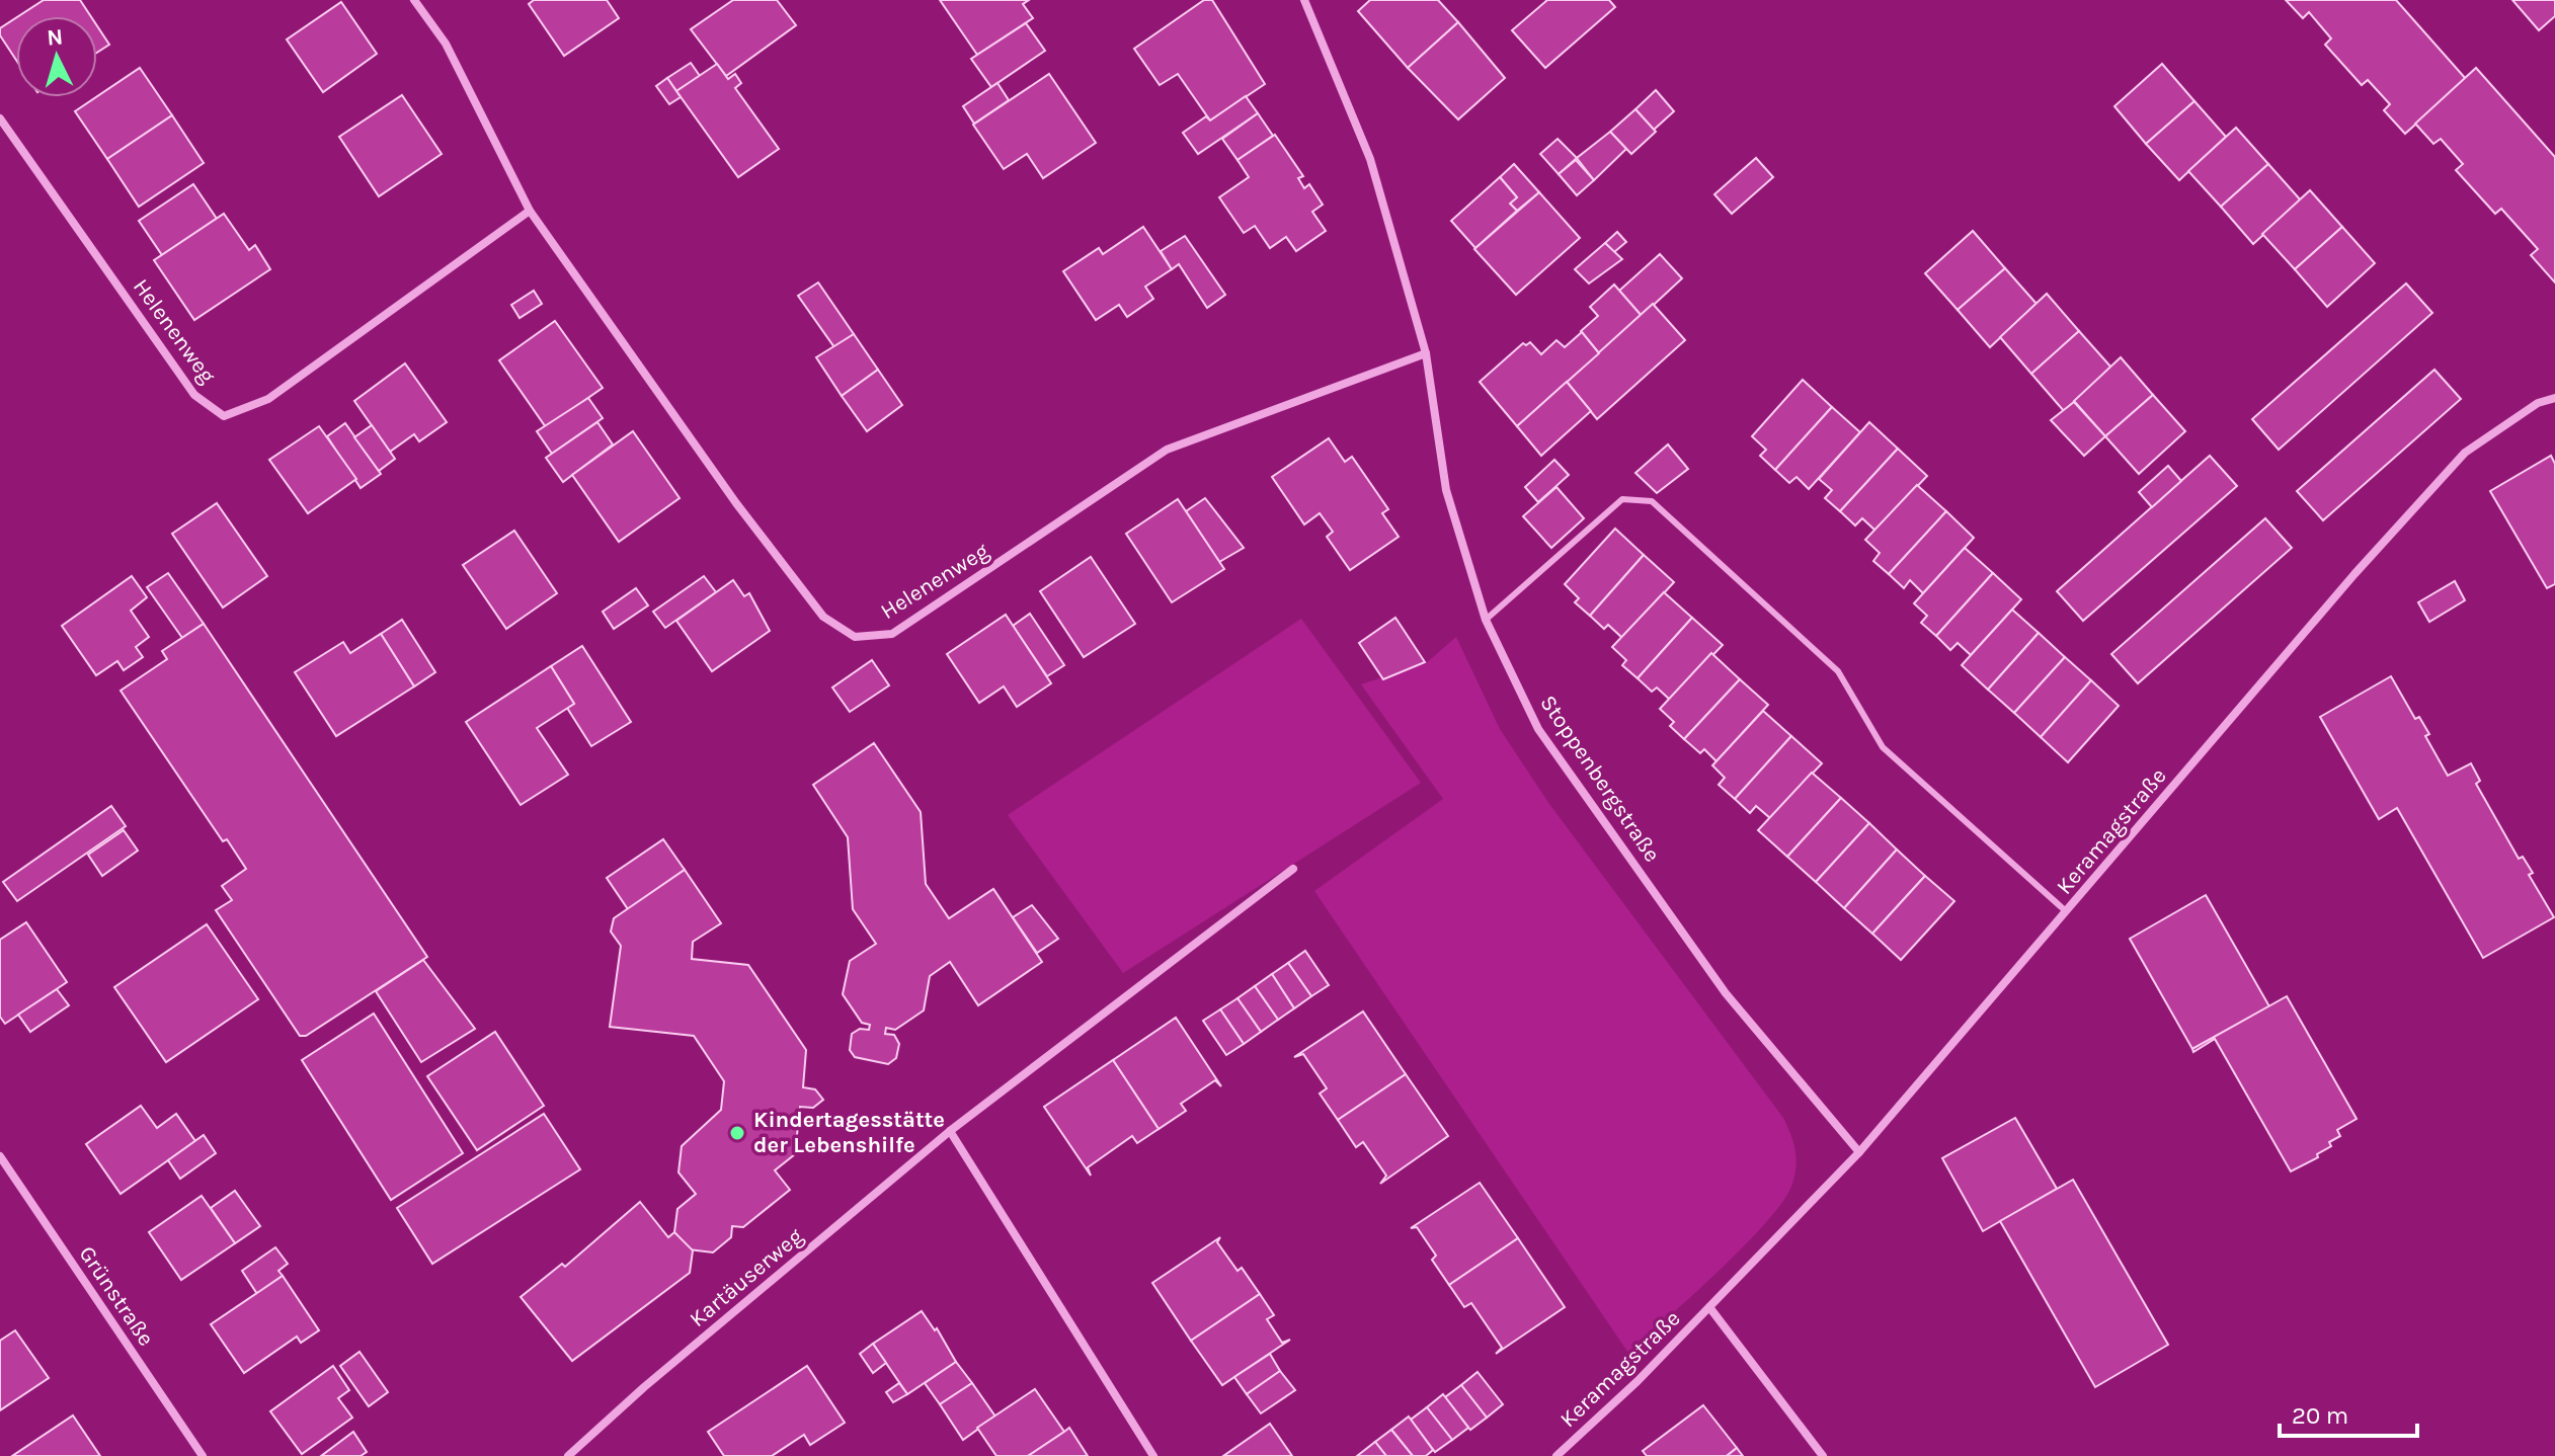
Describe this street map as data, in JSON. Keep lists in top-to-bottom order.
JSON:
{
  "streets": {
    "street": [
      "Helenenweg",
      "Stoppenbergstraße",
      "Keramagstraße",
      "Kartäuserweg",
      "Grünstraße"
    ]
  },
  "crossings": [
    ["Helenenweg", "Stoppenbergstraße"],
    ["Stoppenbergstraße", "Keramagstraße"]
  ],
  "places": ["Kindertagesstätte der Lebenshilfe"],
  "scale_bar": "20 m",
  "north": "top"
}
